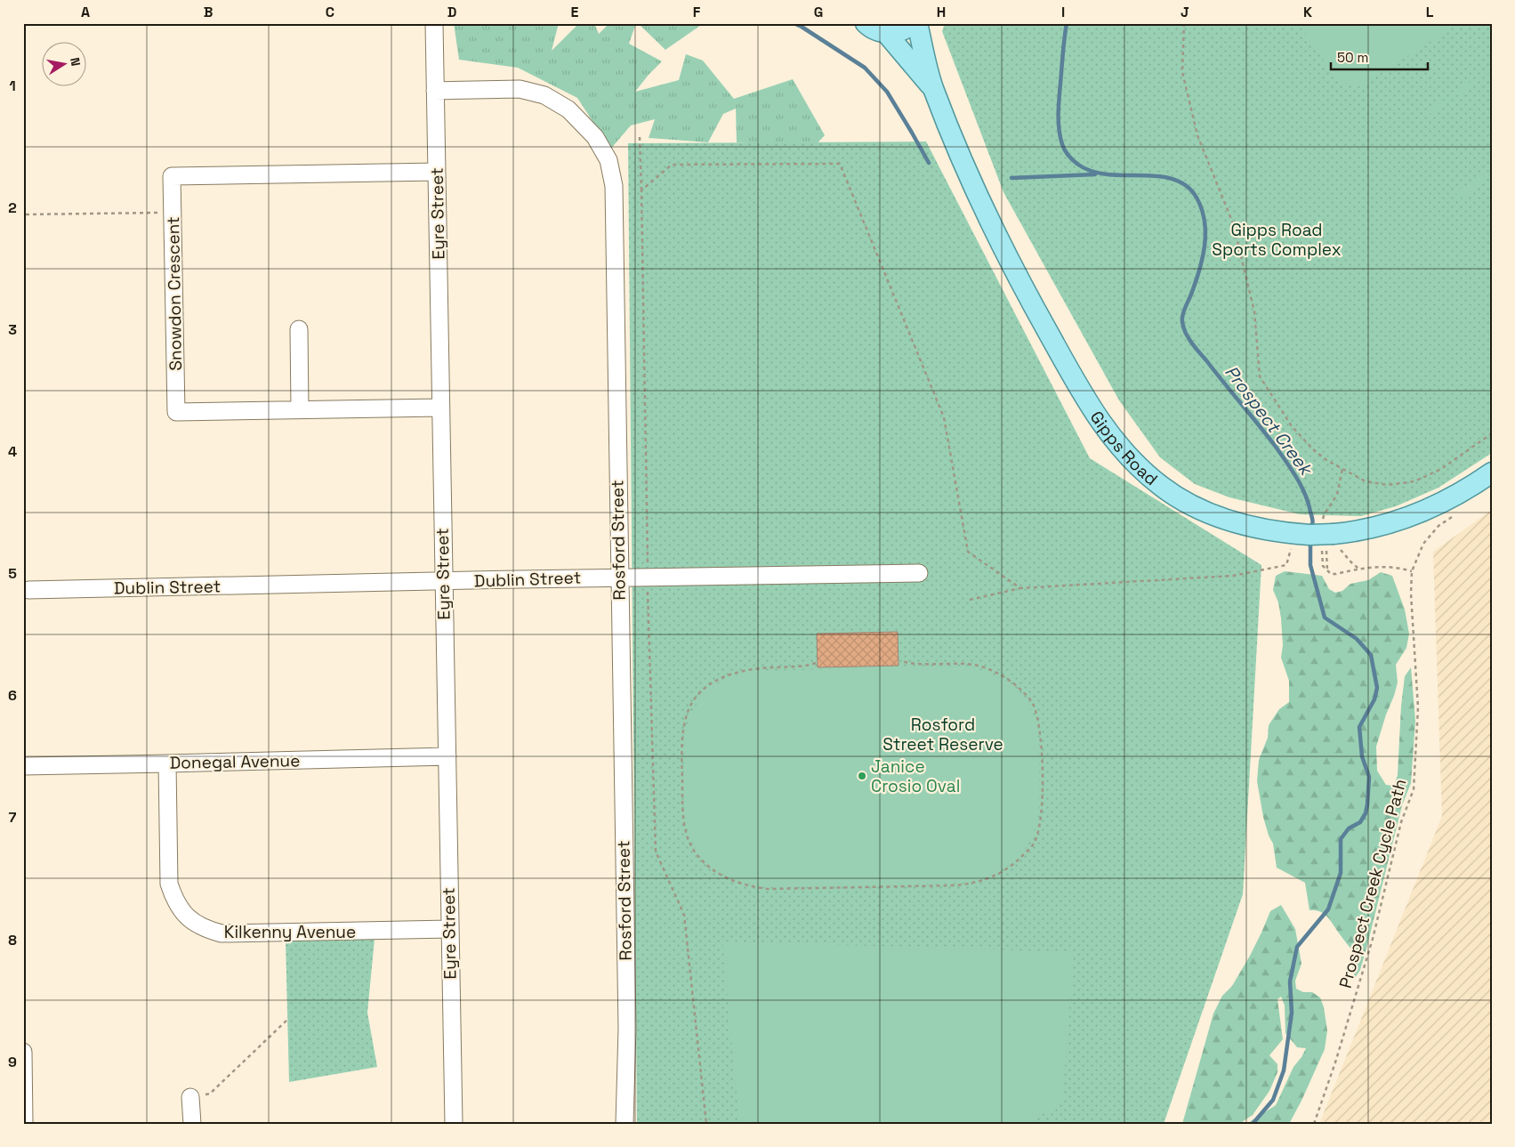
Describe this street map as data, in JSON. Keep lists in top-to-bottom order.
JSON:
{
  "streets": {
    "main road": ["Gipps Road"],
    "street": [
      "Eyre Street",
      "Snowdon Crescent",
      "Rosford Street",
      "Dublin Street",
      "Donegal Avenue",
      "Kilkenny Avenue"
    ],
    "path": ["Prospect Creek Cycle Path"]
  },
  "crossings": [
    ["Eyre Street", "Snowdon Crescent"],
    ["Eyre Street", "Rosford Street"],
    ["Eyre Street", "Dublin Street"],
    ["Eyre Street", "Donegal Avenue"],
    ["Eyre Street", "Kilkenny Avenue"],
    ["Rosford Street", "Dublin Street"],
    ["Donegal Avenue", "Kilkenny Avenue"]
  ],
  "water": ["Prospect Creek"],
  "parks": ["Gipps Road Sports Complex", "Rosford Street Reserve"],
  "places": ["Janice Crosio Oval"],
  "scale_bar": "50 m",
  "north": "right",
  "grid": {
    "columns": [
      "A",
      "B",
      "C",
      "D",
      "E",
      "F",
      "G",
      "H",
      "I",
      "J",
      "K",
      "L"
    ],
    "rows": [
      "1",
      "2",
      "3",
      "4",
      "5",
      "6",
      "7",
      "8",
      "9"
    ]
  }
}
